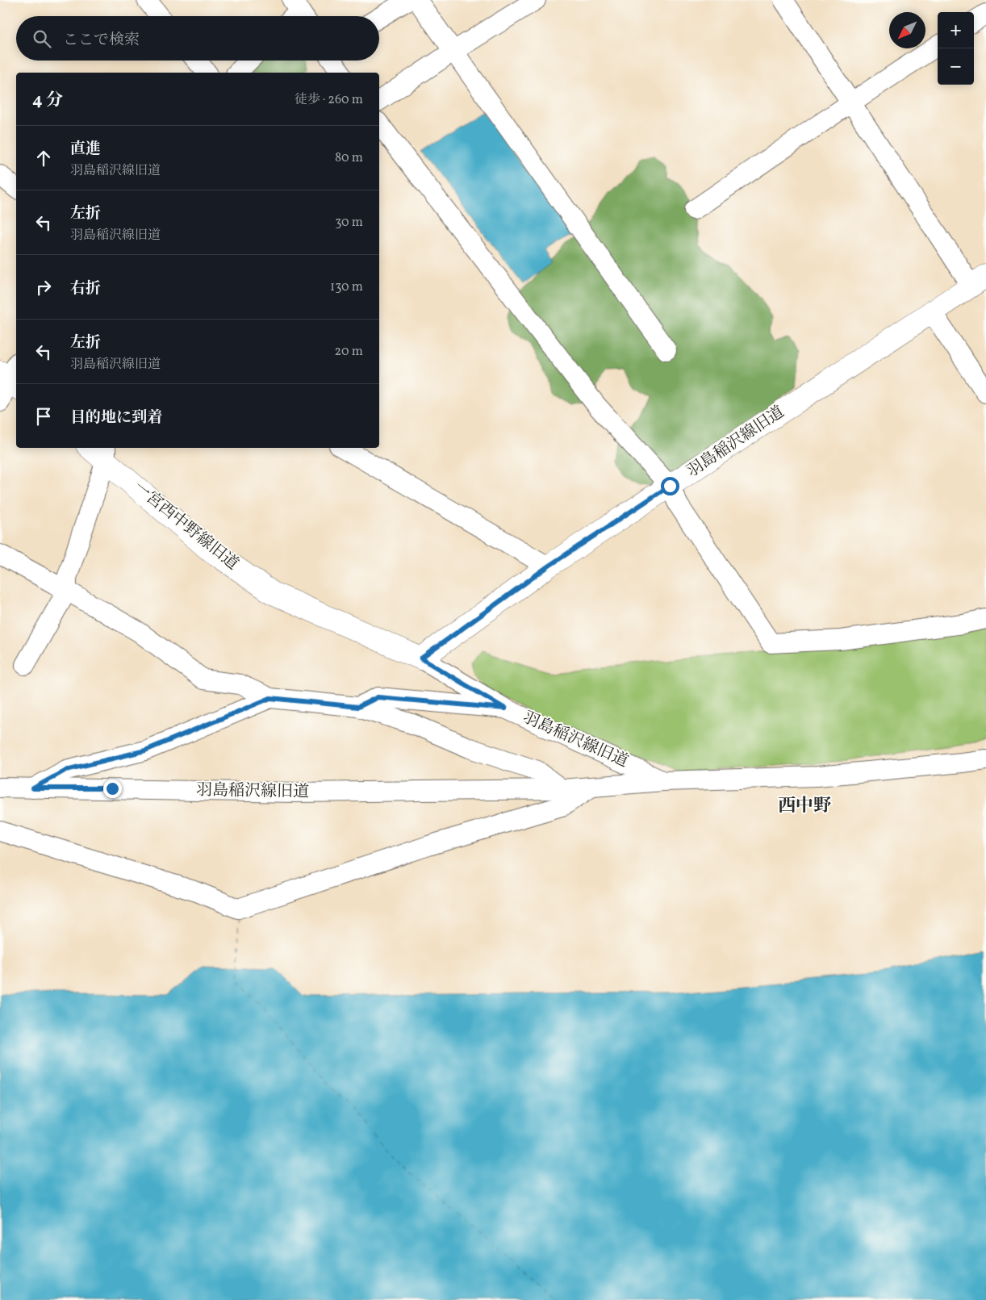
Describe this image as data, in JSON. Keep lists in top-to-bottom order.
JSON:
{
  "streets": {
    "street": ["羽島稲沢線旧道", "一宮西中野線旧道"]
  },
  "crossings": [
    ["羽島稲沢線旧道", "一宮西中野線旧道"]
  ],
  "districts": ["西中野"],
  "north": "bottom left",
  "page": {
    "map_buttons": ["+", "−"],
    "search": "ここで検索",
    "heading": ["4 分", "徒歩 · 260 m"],
    "list": [
      ["直進", "羽島稲沢線旧道", "80 m"],
      ["左折", "羽島稲沢線旧道", "30 m"],
      ["右折", "130 m"],
      ["左折", "羽島稲沢線旧道", "20 m"],
      "目的地に到着"
    ]
  }
}
